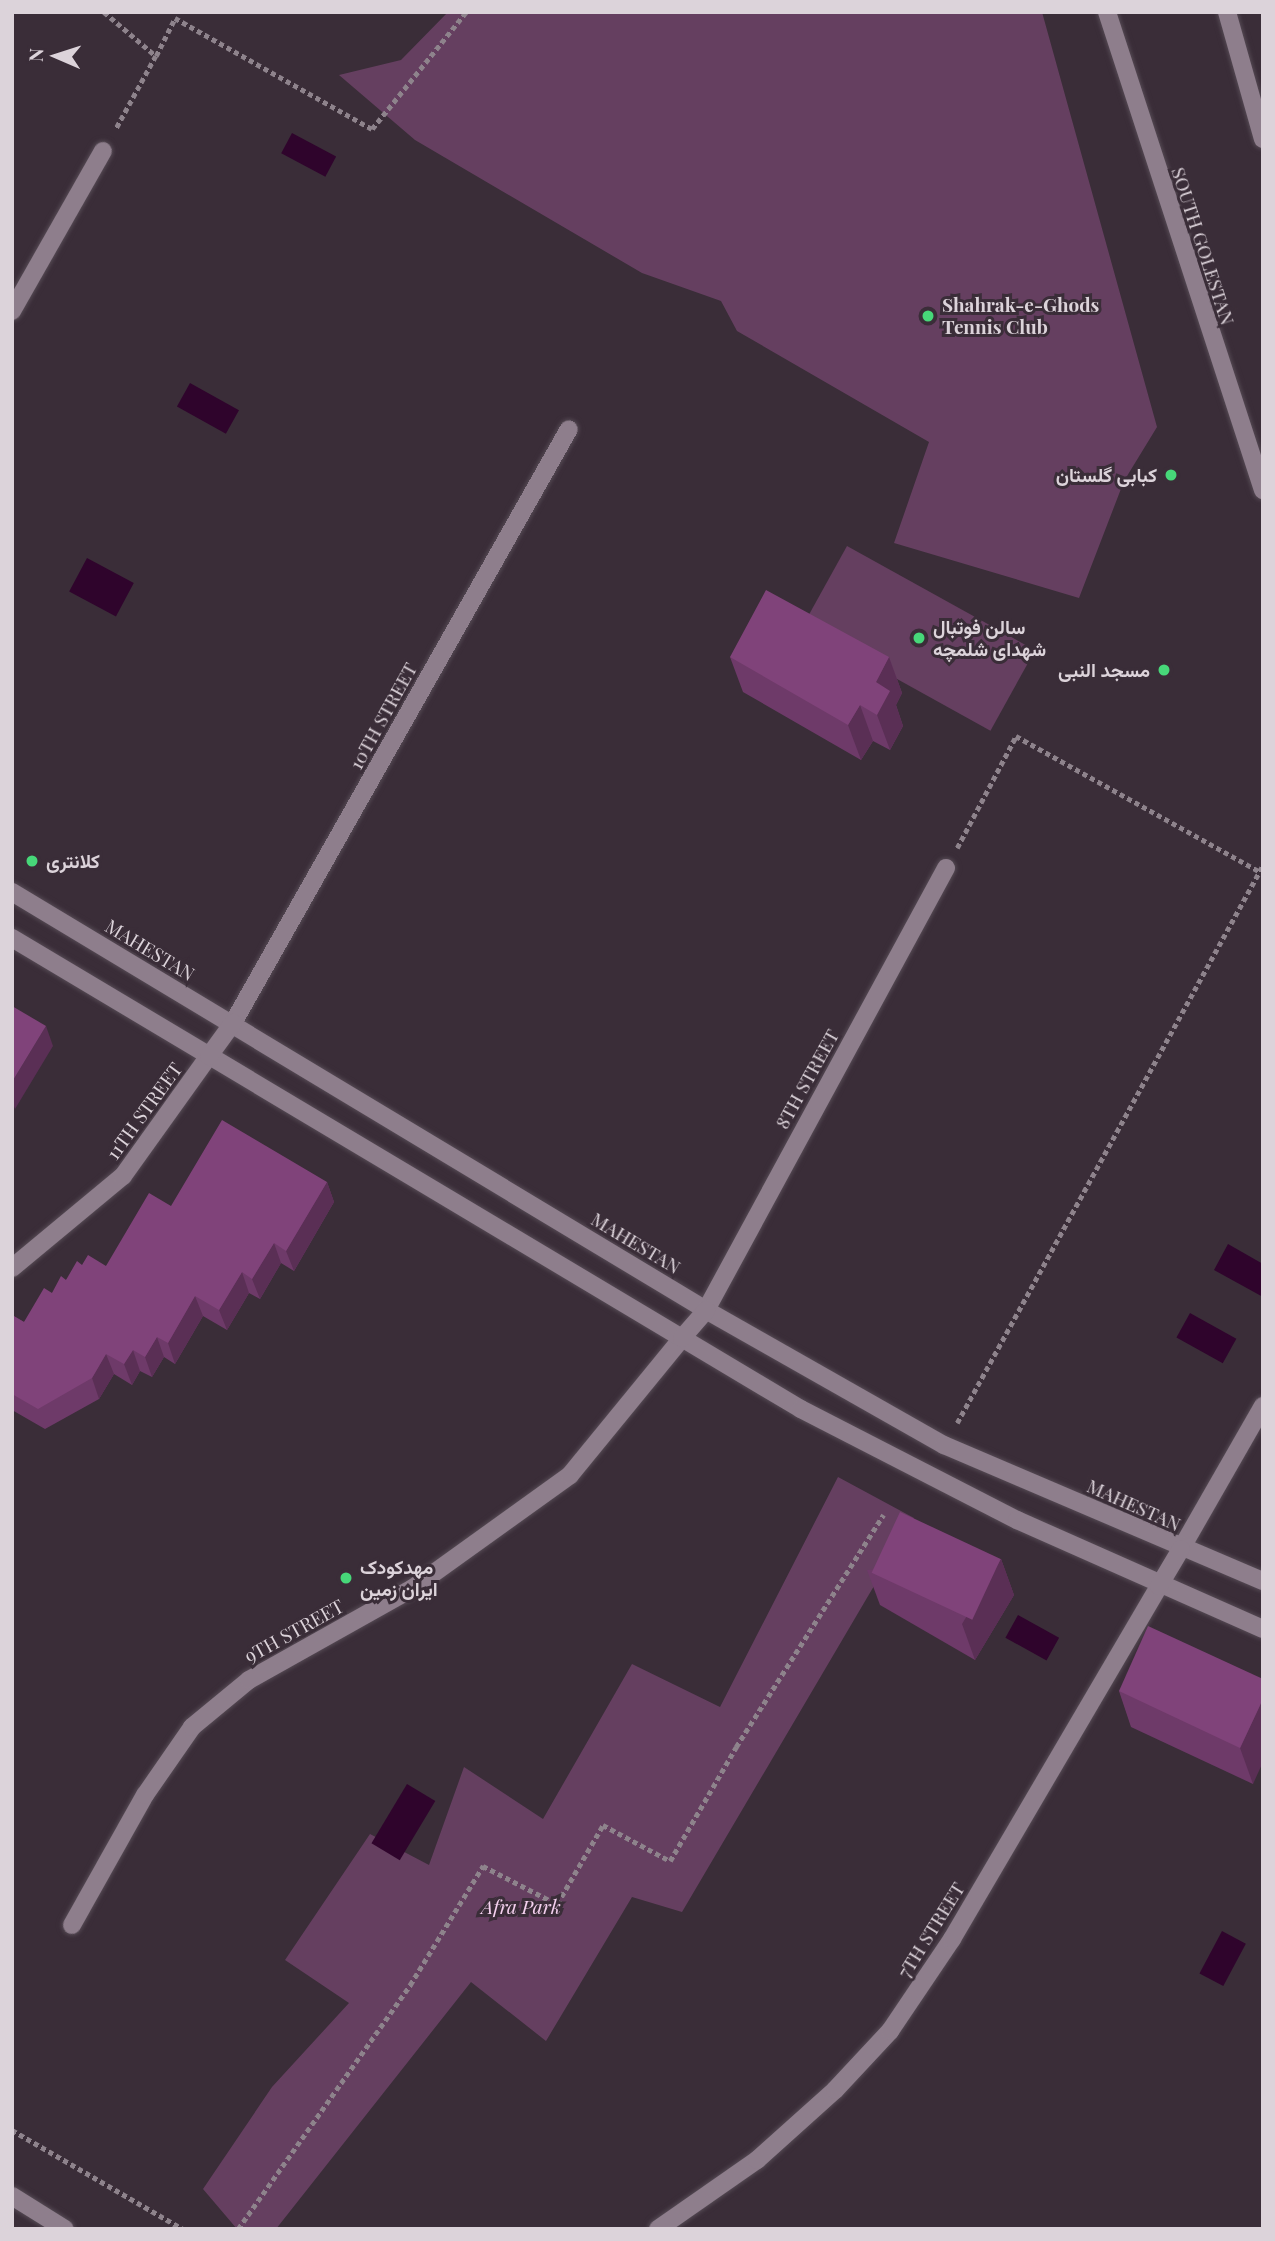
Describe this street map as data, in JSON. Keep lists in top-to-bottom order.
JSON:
{
  "streets": {
    "street": [
      "SOUTH GOLESTAN",
      "10TH STREET",
      "MAHESTAN",
      "8TH STREET",
      "11TH STREET",
      "9TH STREET",
      "7TH STREET"
    ]
  },
  "crossings": [
    ["10TH STREET", "MAHESTAN"],
    ["10TH STREET", "11TH STREET"],
    ["MAHESTAN", "8TH STREET"],
    ["MAHESTAN", "7TH STREET"],
    ["8TH STREET", "9TH STREET"]
  ],
  "parks": ["Afra Park"],
  "places": [
    "Shahrak-e-Ghods Tennis Club",
    "کبابی گلستان",
    "سالن فوتبال شهدای شلمچه",
    "مسجد النبی",
    "کلانتری",
    "مهدکودک ایران زمین"
  ],
  "north": "left"
}
